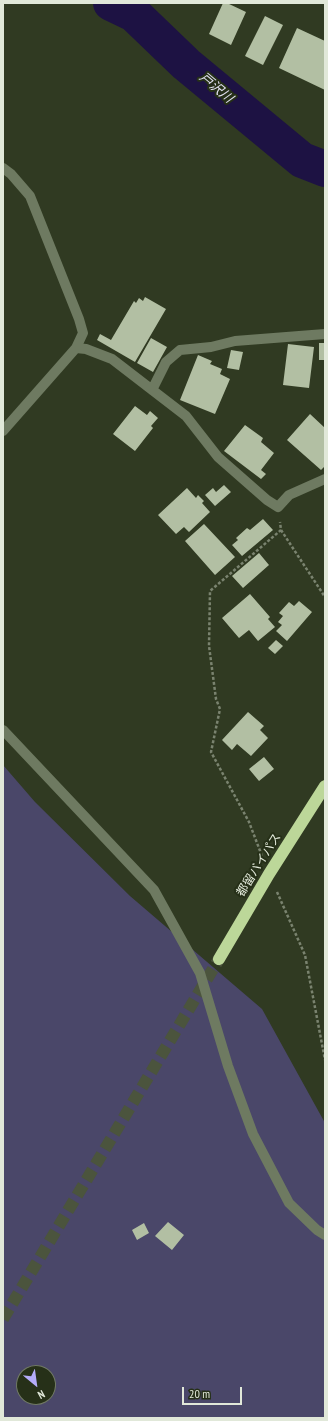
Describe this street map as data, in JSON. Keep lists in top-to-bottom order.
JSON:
{
  "streets": {
    "highway": ["都留バイパス"]
  },
  "water": ["戸沢川"],
  "scale_bar": "20 m",
  "north": "bottom right"
}
